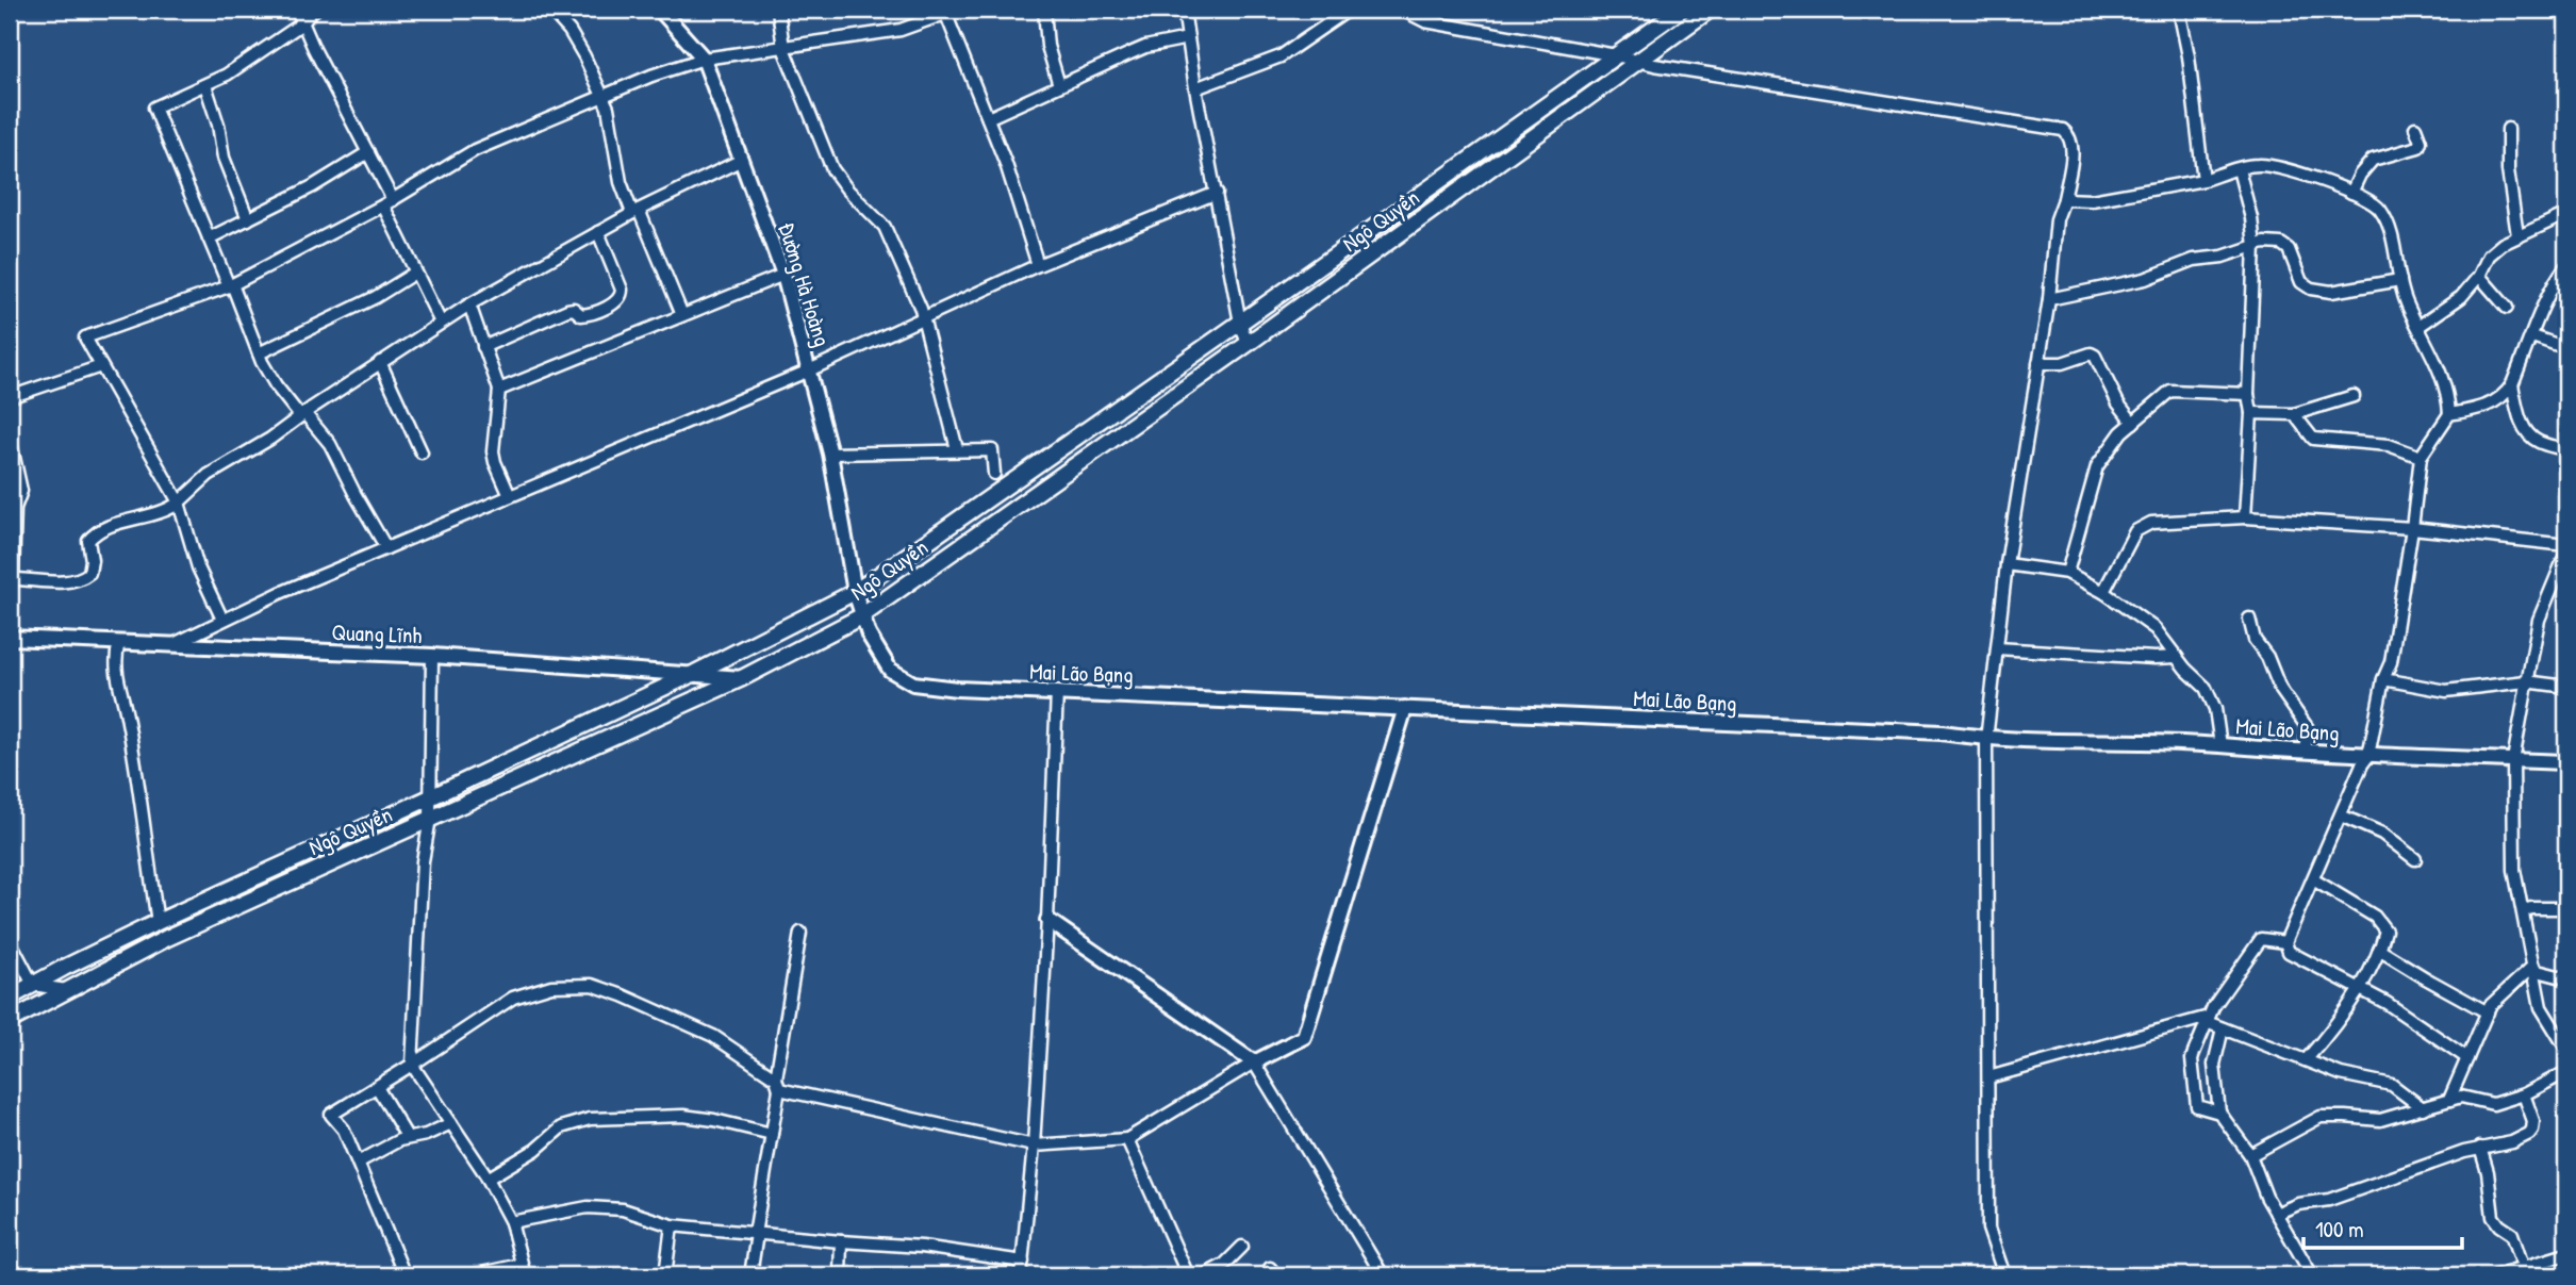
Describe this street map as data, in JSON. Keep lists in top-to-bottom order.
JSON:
{
  "streets": {
    "main road": ["Ngô Quyền"],
    "street": ["Đường Hà Hoàng", "Quang Lĩnh", "Mai Lão Bạng"]
  },
  "crossings": [
    ["Ngô Quyền", "Đường Hà Hoàng"],
    ["Ngô Quyền", "Quang Lĩnh"],
    ["Ngô Quyền", "Mai Lão Bạng"],
    ["Đường Hà Hoàng", "Mai Lão Bạng"]
  ],
  "scale_bar": "100 m"
}
